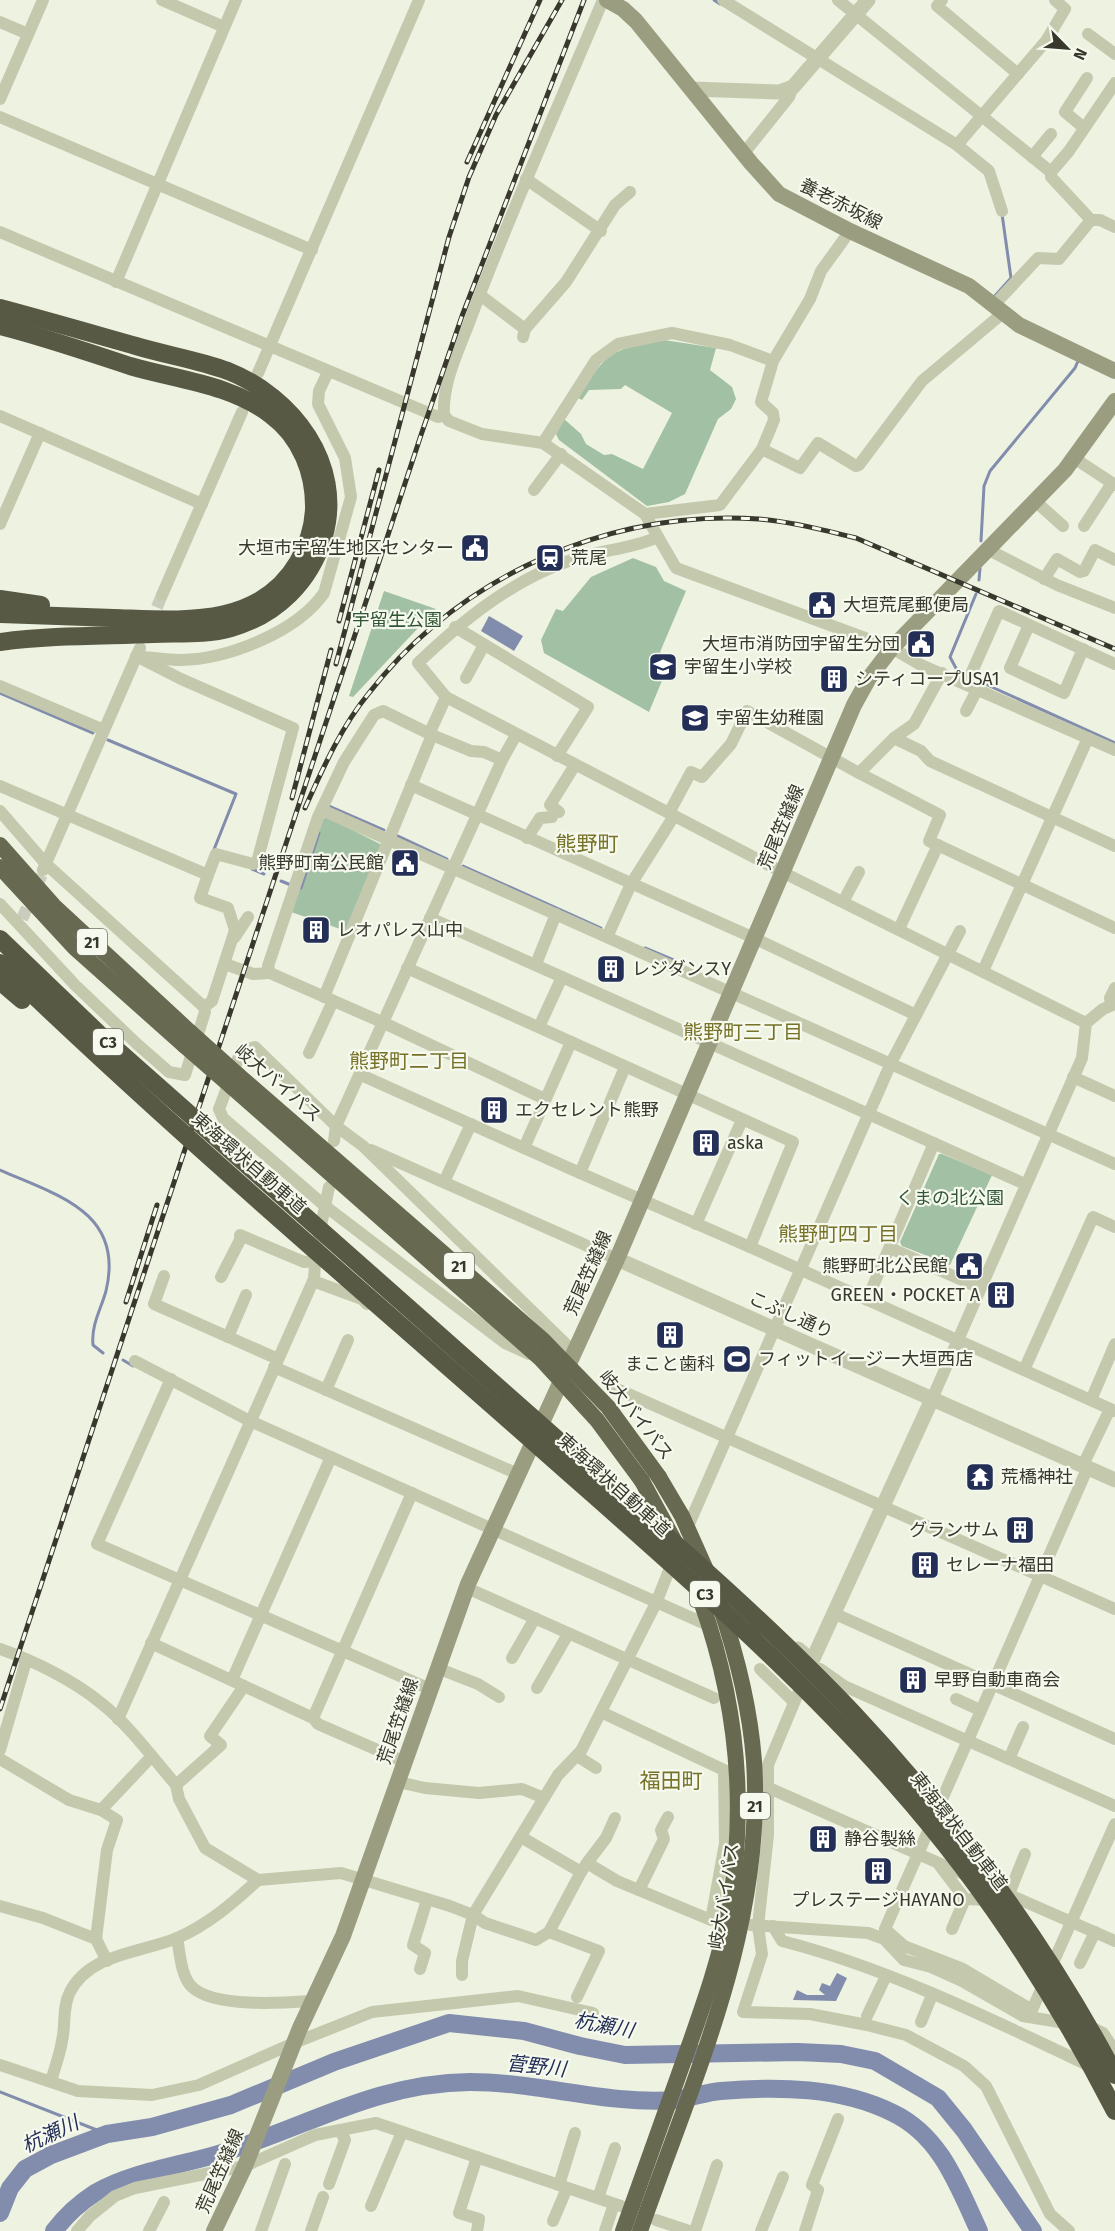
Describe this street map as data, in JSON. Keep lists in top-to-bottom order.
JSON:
{
  "streets": {
    "highway": [
      "21",
      "C3",
      "岐大バイパス",
      "東海環状自動車道"
    ],
    "main road": ["養老赤坂線", "荒尾笠縫線"],
    "street": ["こぶし通り"]
  },
  "crossings": [
    ["荒尾笠縫線", "岐大バイパス"],
    ["荒尾笠縫線", "こぶし通り"]
  ],
  "districts": [
    "熊野町",
    "熊野町三丁目",
    "熊野町二丁目",
    "熊野町四丁目",
    "福田町"
  ],
  "water": ["杭瀬川", "菅野川"],
  "parks": ["宇留生公園", "くまの北公園"],
  "places": {
    "public building": [
      "大垣市宇留生地区センター",
      "大垣荒尾郵便局",
      "大垣市消防団宇留生分団",
      "熊野町南公民館",
      "熊野町北公民館"
    ],
    "station": ["荒尾"],
    "school or university": ["宇留生小学校", "宇留生幼稚園"],
    "building": [
      "シティコープUSA1",
      "レオパレス山中",
      "レジダンスY",
      "エクセレント熊野",
      "aska",
      "GREEN・POCKET A",
      "まこと歯科",
      "グランサム",
      "セレーナ福田",
      "早野自動車商会",
      "静谷製絲",
      "プレステージHAYANO"
    ],
    "sports": ["フィットイージー大垣西店"],
    "temple": ["荒橋神社"]
  },
  "north": "bottom right"
}
